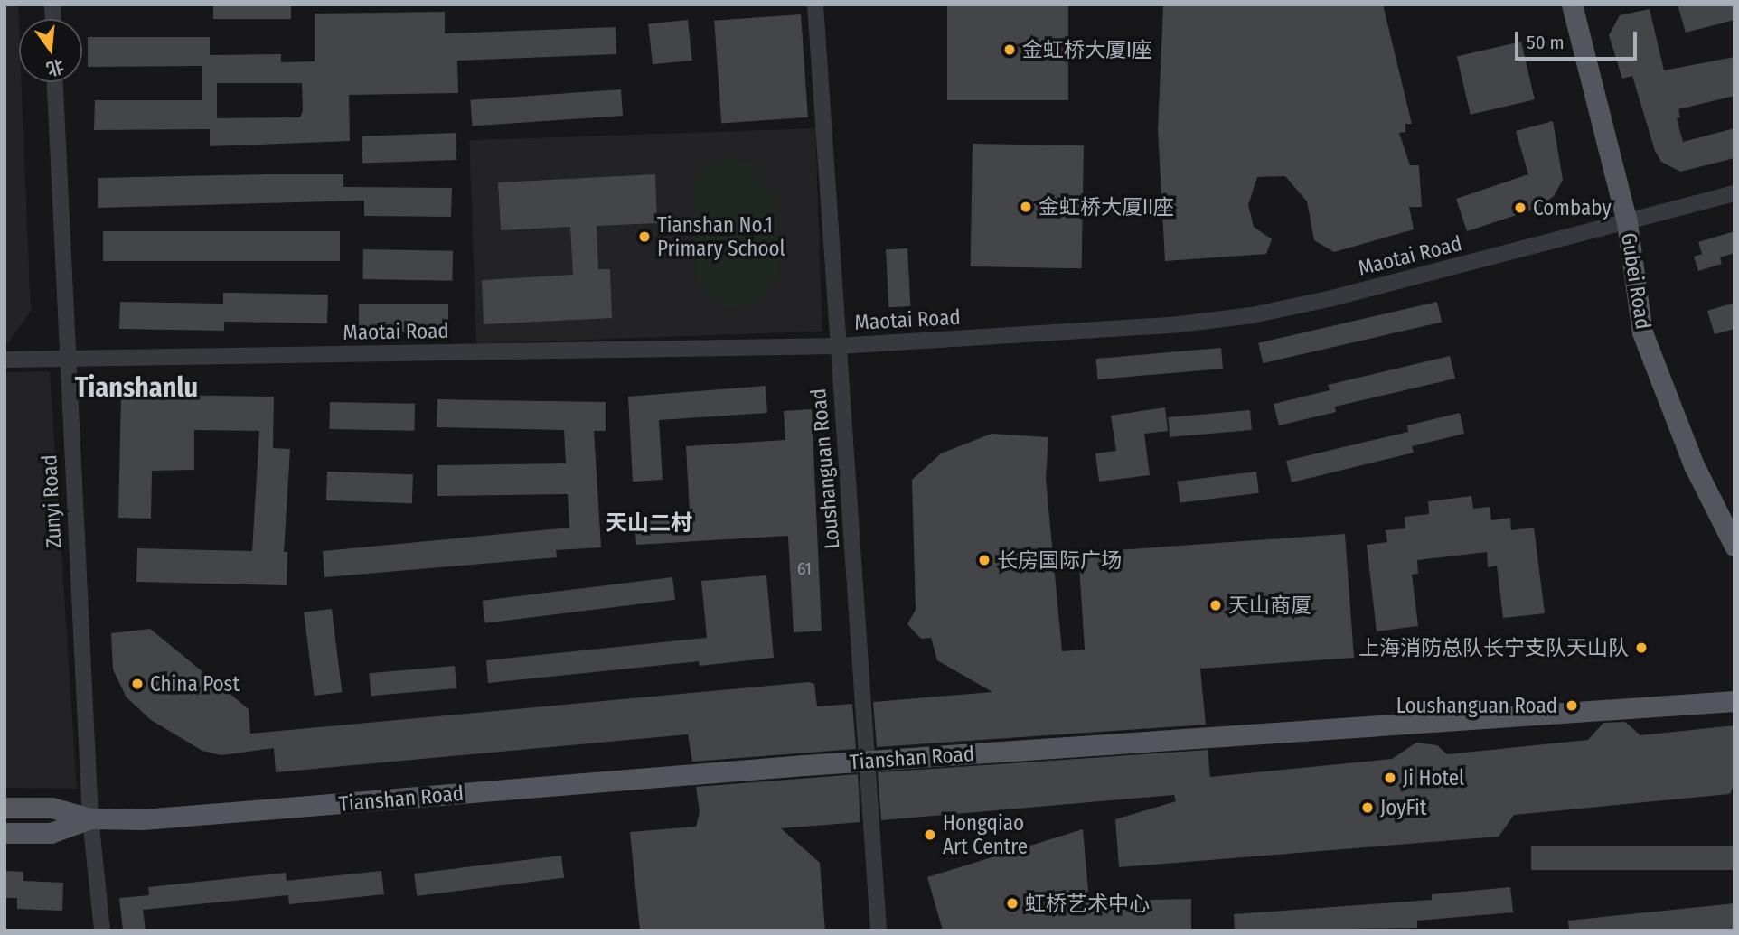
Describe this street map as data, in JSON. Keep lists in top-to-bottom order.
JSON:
{
  "streets": {
    "main road": ["Gubei Road", "Tianshan Road"],
    "street": ["Maotai Road", "Loushanguan Road", "Zunyi Road"]
  },
  "crossings": [
    ["Maotai Road", "Gubei Road"],
    ["Maotai Road", "Loushanguan Road"],
    ["Maotai Road", "Zunyi Road"],
    ["Loushanguan Road", "Tianshan Road"],
    ["Zunyi Road", "Tianshan Road"]
  ],
  "districts": ["Tianshanlu", "天山二村"],
  "places": [
    "金虹桥大厦I座",
    "金虹桥大厦II座",
    "Combaby",
    "Tianshan No.1 Primary School",
    "长房国际广场",
    "天山商厦",
    "上海消防总队长宁支队天山队",
    "China Post",
    "Loushanguan Road",
    "Ji Hotel",
    "JoyFit",
    "Hongqiao Art Centre",
    "虹桥艺术中心"
  ],
  "house_numbers": ["61"],
  "scale_bar": "50 m",
  "north": "bottom"
}
